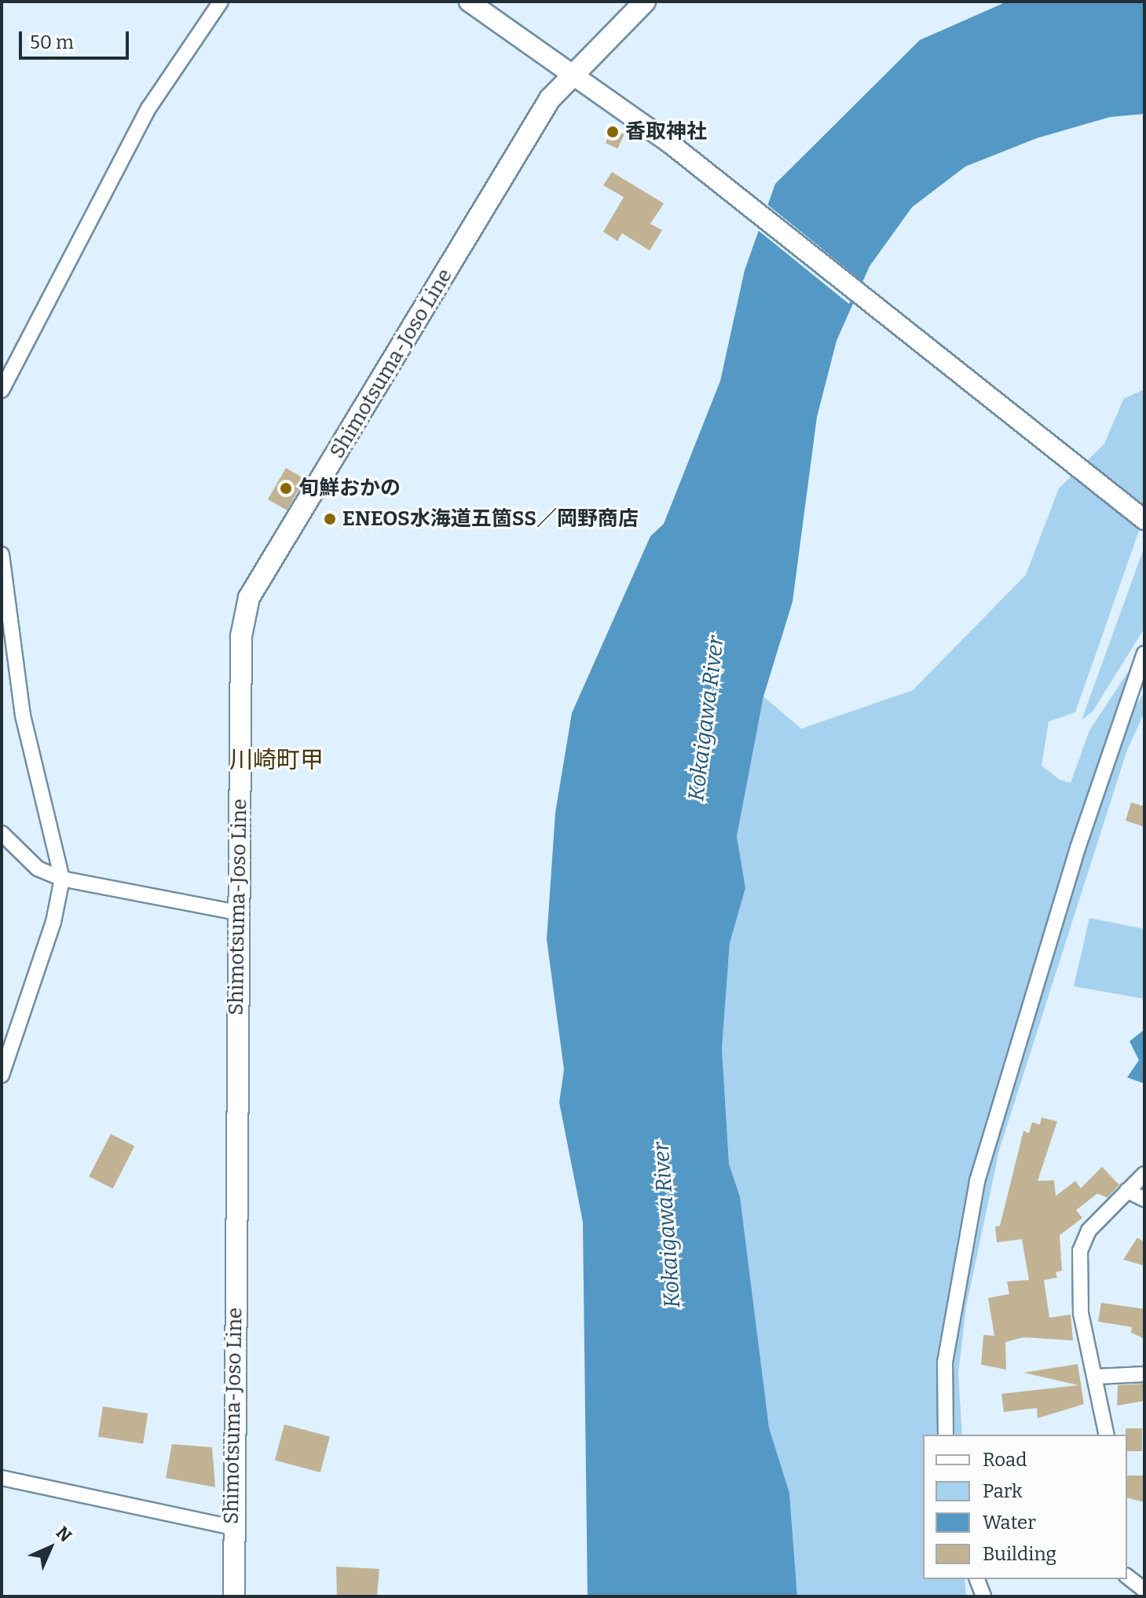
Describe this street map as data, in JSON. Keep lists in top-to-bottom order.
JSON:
{
  "streets": {
    "main road": ["Shimotsuma-Joso Line"]
  },
  "districts": ["川崎町甲"],
  "water": ["Kokaigawa River"],
  "places": ["香取神社", "旬鮮おかの", "ENEOS水海道五箇SS／岡野商店"],
  "legend": [
    "Road",
    "Park",
    "Water",
    "Building"
  ],
  "scale_bar": "50 m",
  "north": "top right"
}
